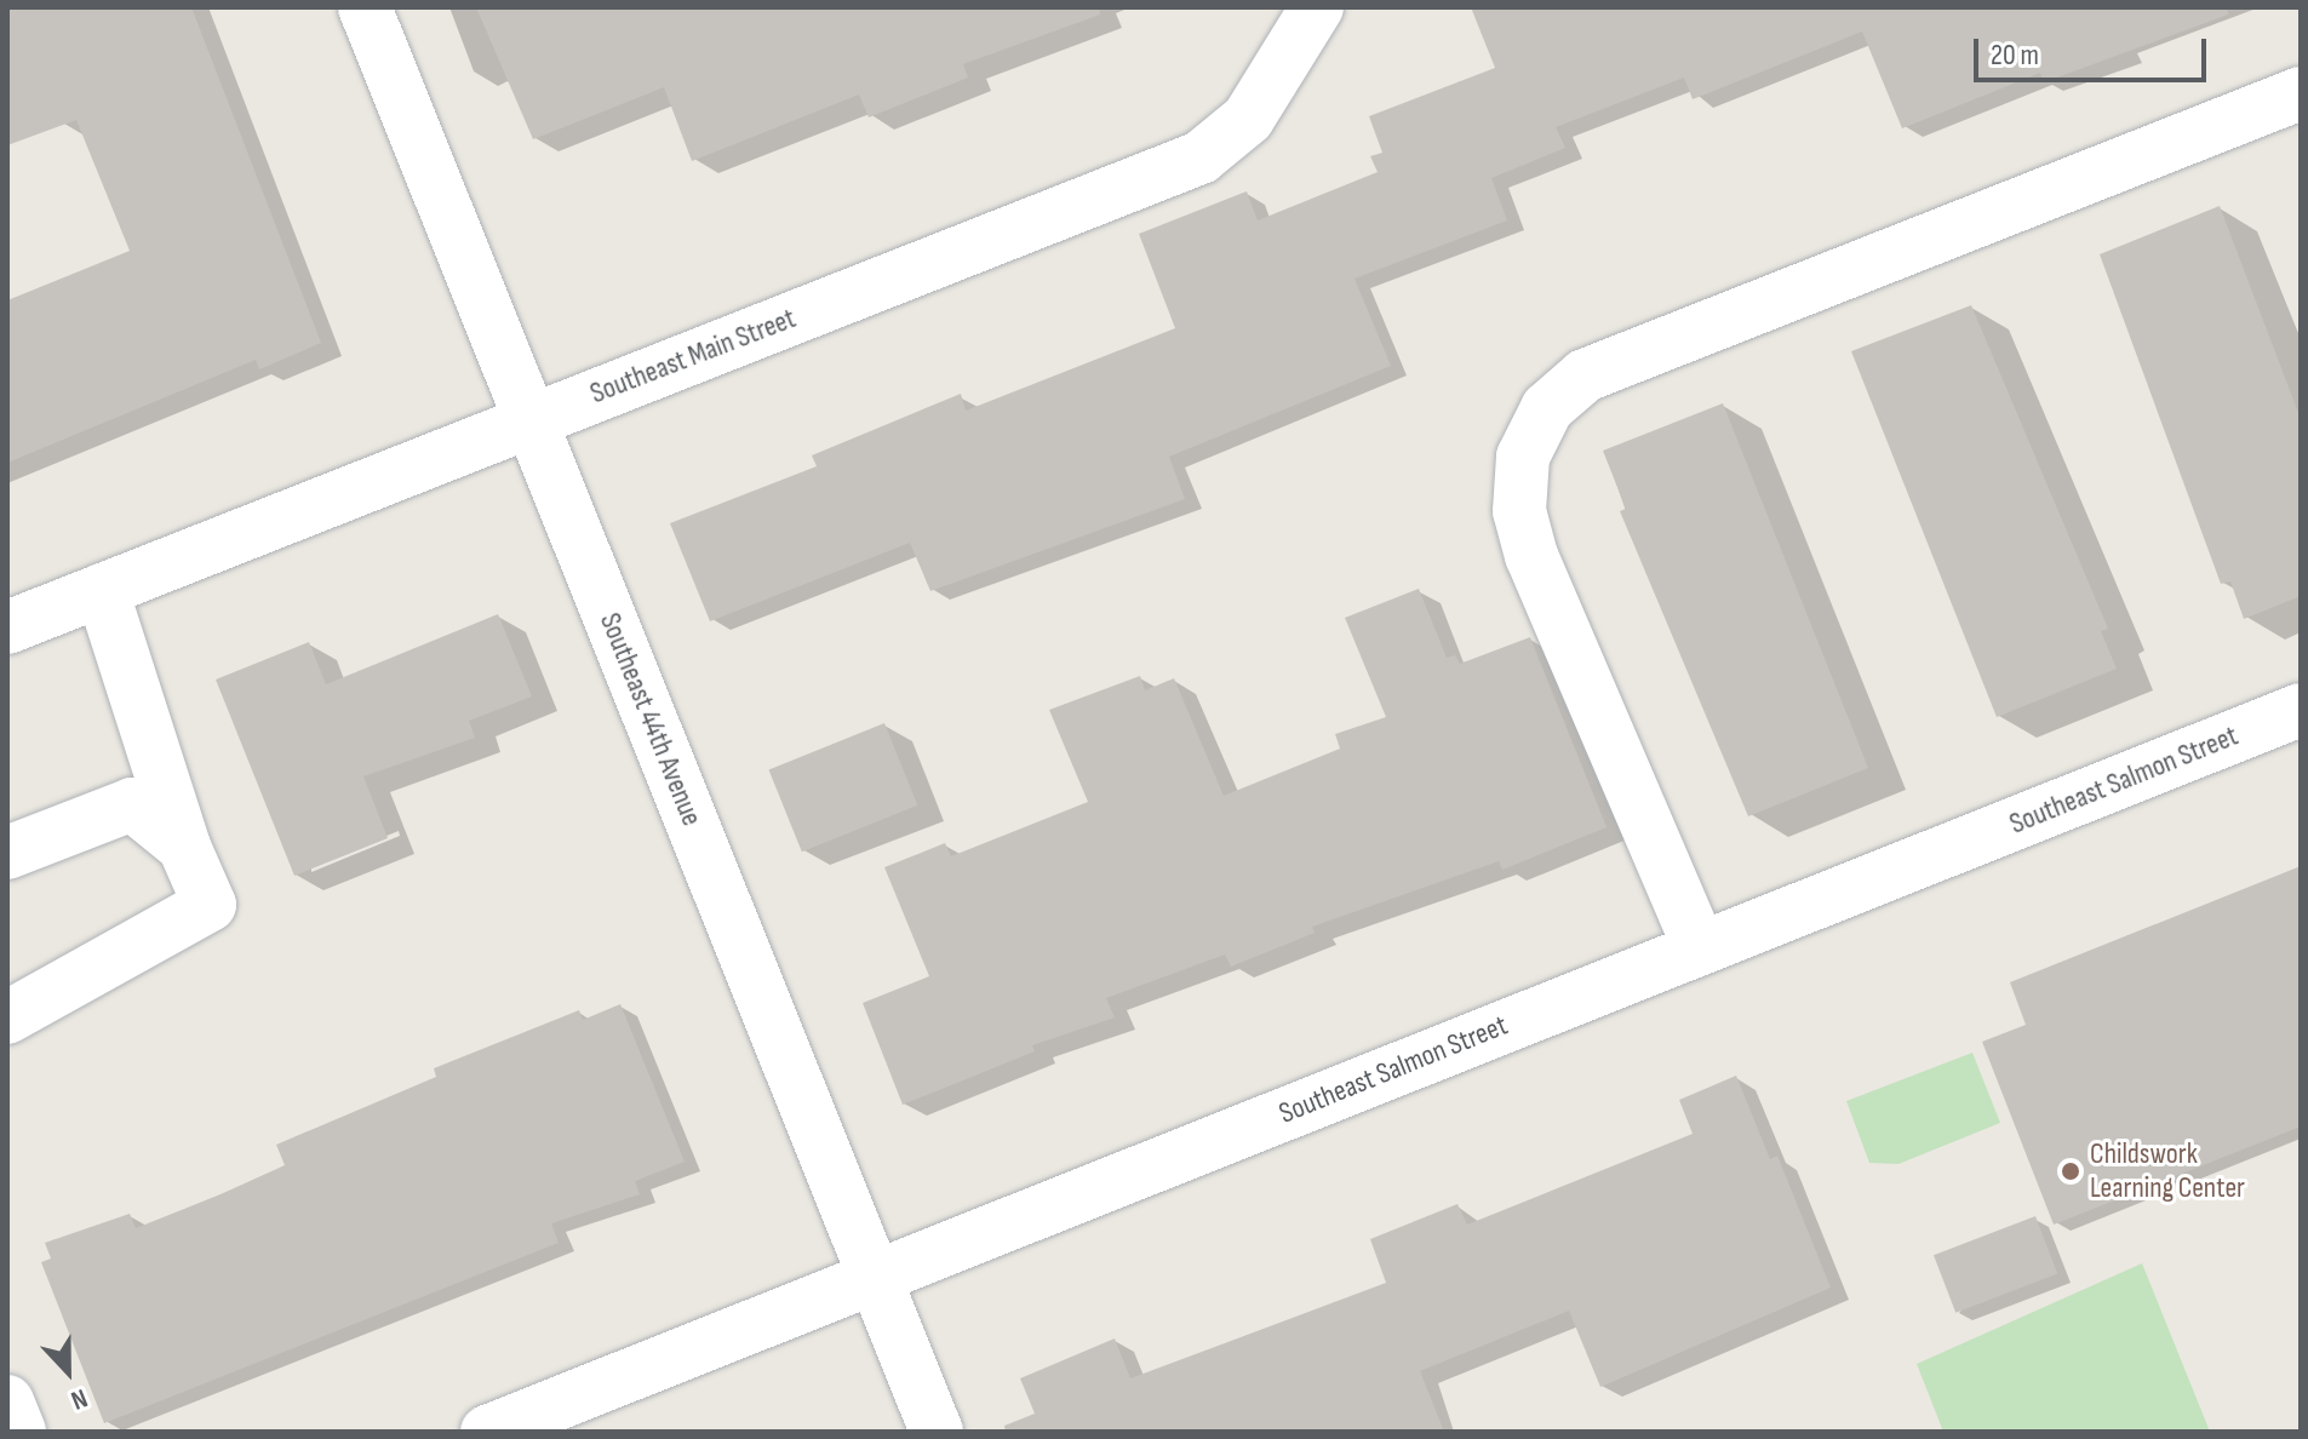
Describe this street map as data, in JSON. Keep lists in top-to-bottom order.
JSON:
{
  "streets": {
    "street": ["Southeast Main Street", "Southeast 44th Avenue", "Southeast Salmon Street"]
  },
  "crossings": [
    ["Southeast Main Street", "Southeast 44th Avenue"],
    ["Southeast 44th Avenue", "Southeast Salmon Street"]
  ],
  "places": ["Childswork Learning Center"],
  "scale_bar": "20 m",
  "north": "bottom"
}
